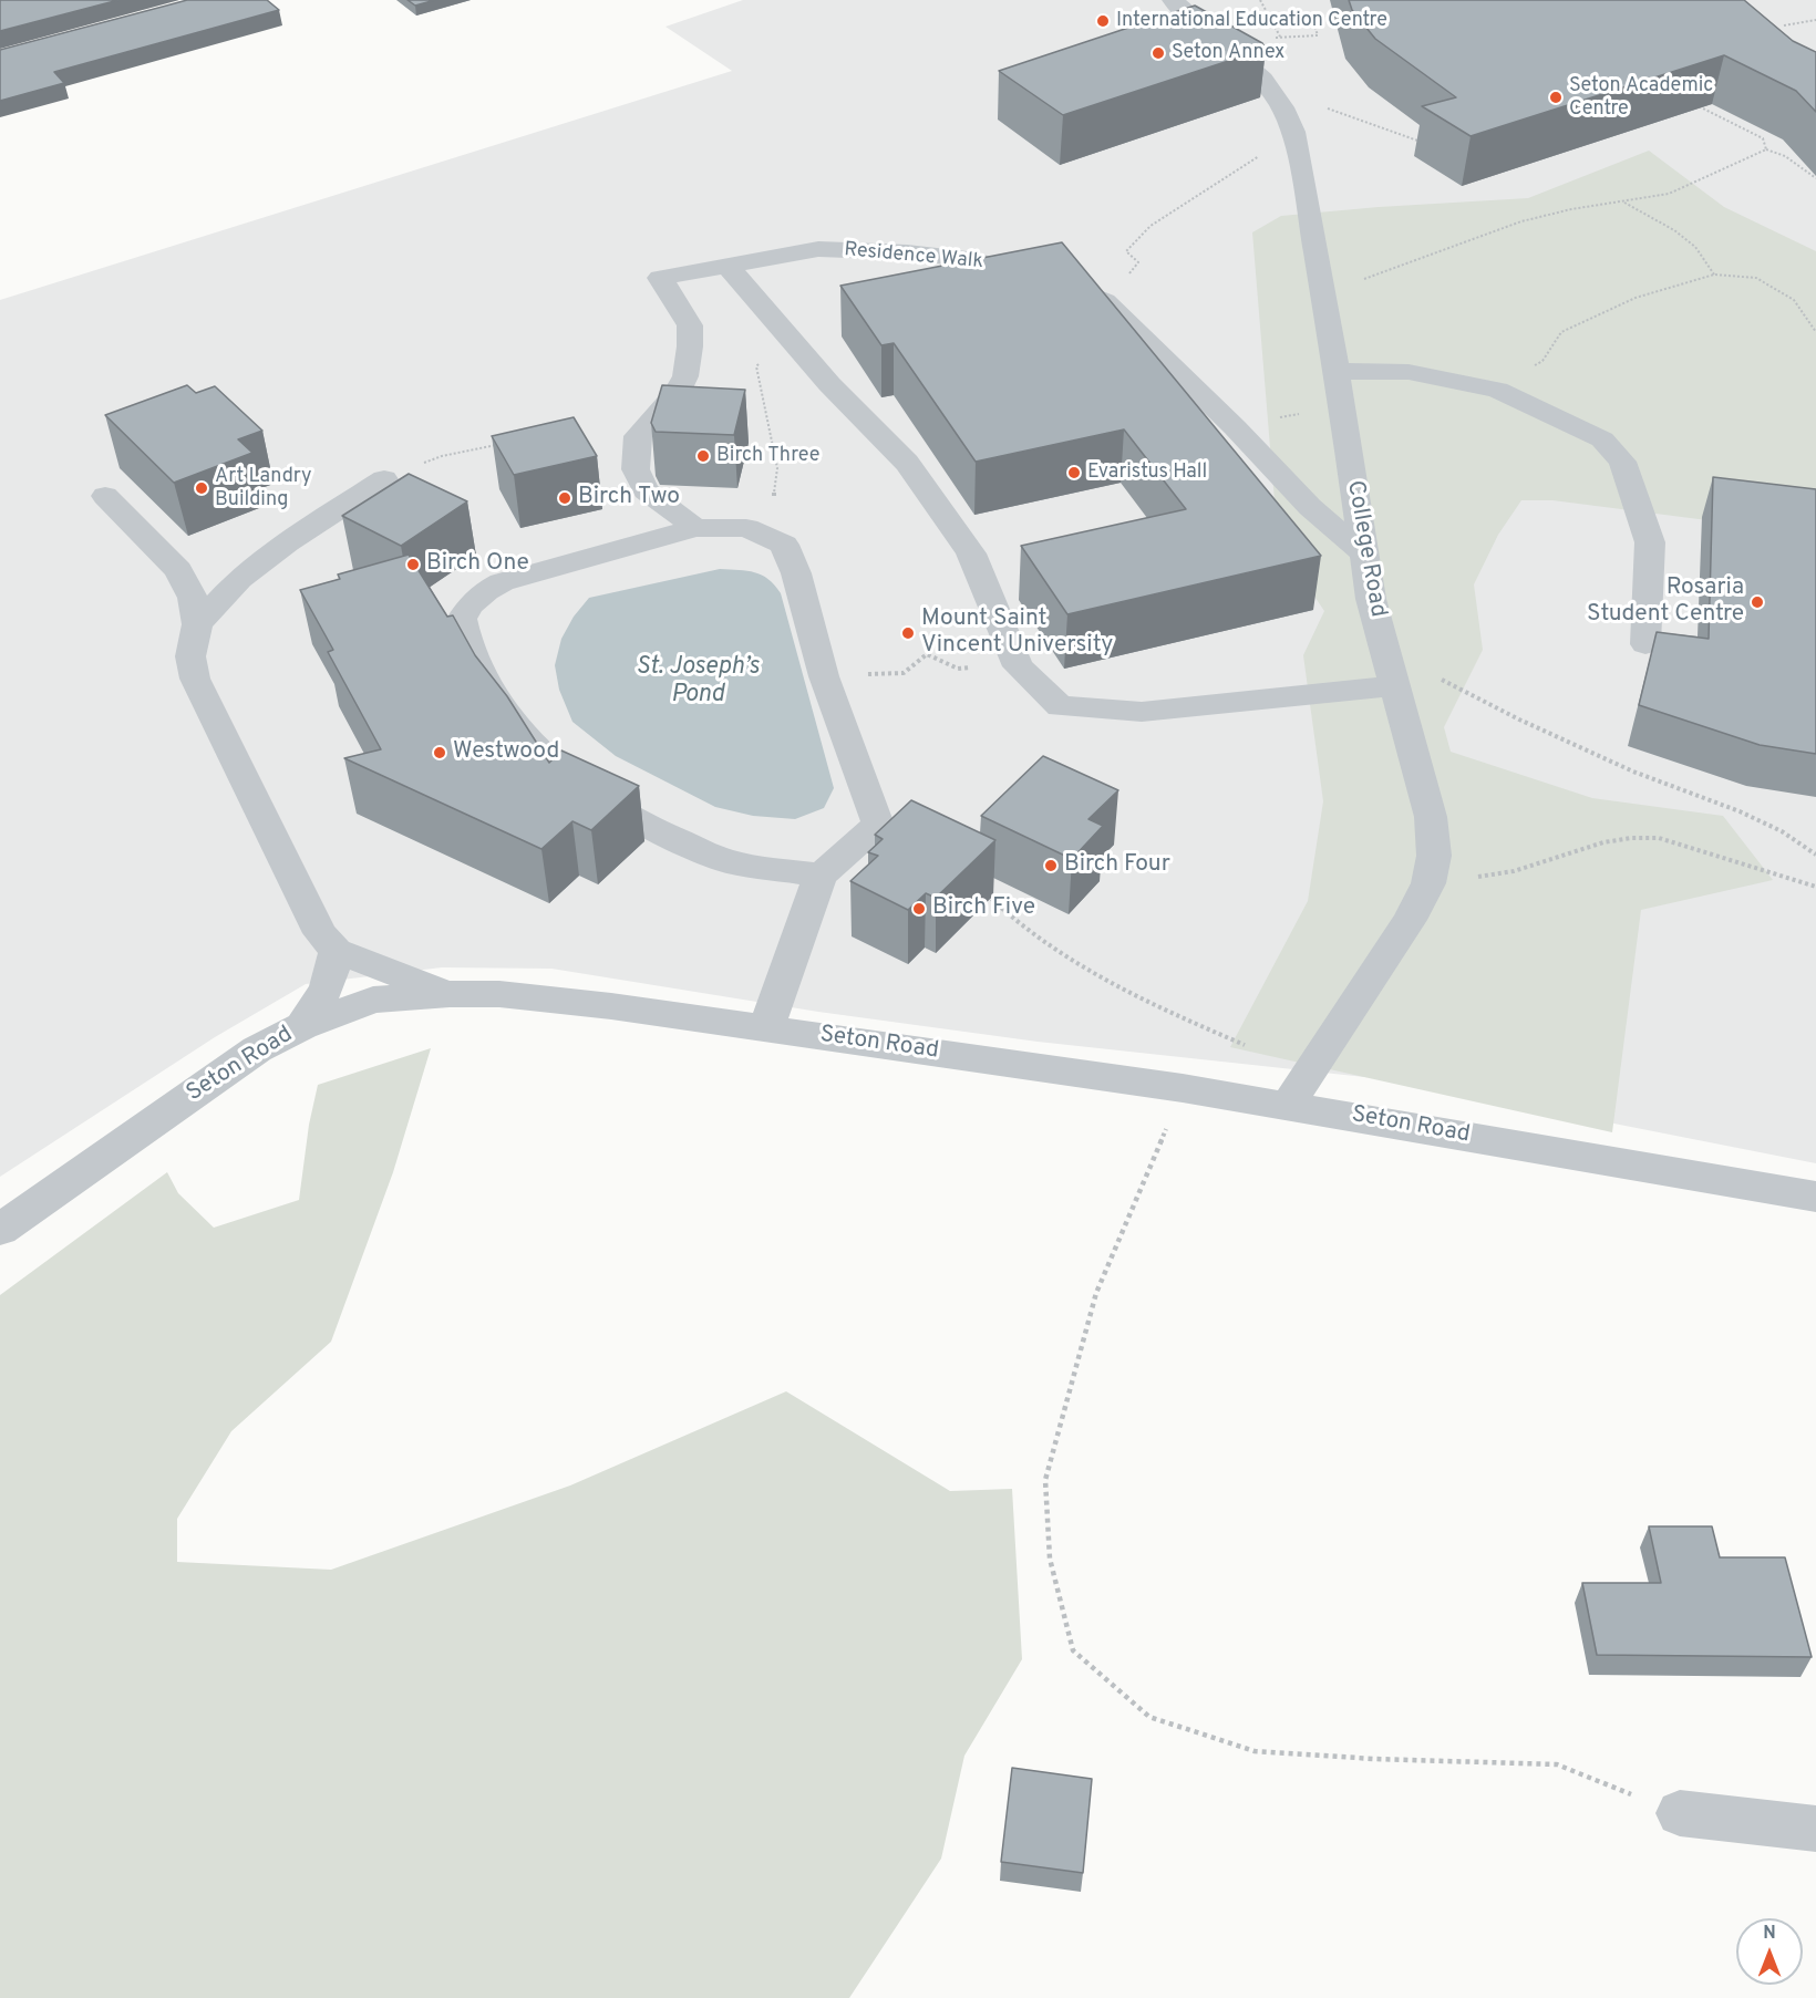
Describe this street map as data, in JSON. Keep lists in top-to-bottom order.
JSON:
{
  "streets": {
    "street": ["Residence Walk", "College Road", "Seton Road"]
  },
  "crossings": [
    ["College Road", "Seton Road"]
  ],
  "water": ["St. Joseph’s Pond"],
  "places": [
    "International Education Centre",
    "Seton Annex",
    "Seton Academic Centre",
    "Birch Three",
    "Evaristus Hall",
    "Art Landry Building",
    "Birch Two",
    "Birch One",
    "Rosaria Student Centre",
    "Mount Saint Vincent University",
    "Westwood",
    "Birch Four",
    "Birch Five"
  ],
  "north": "top"
}
